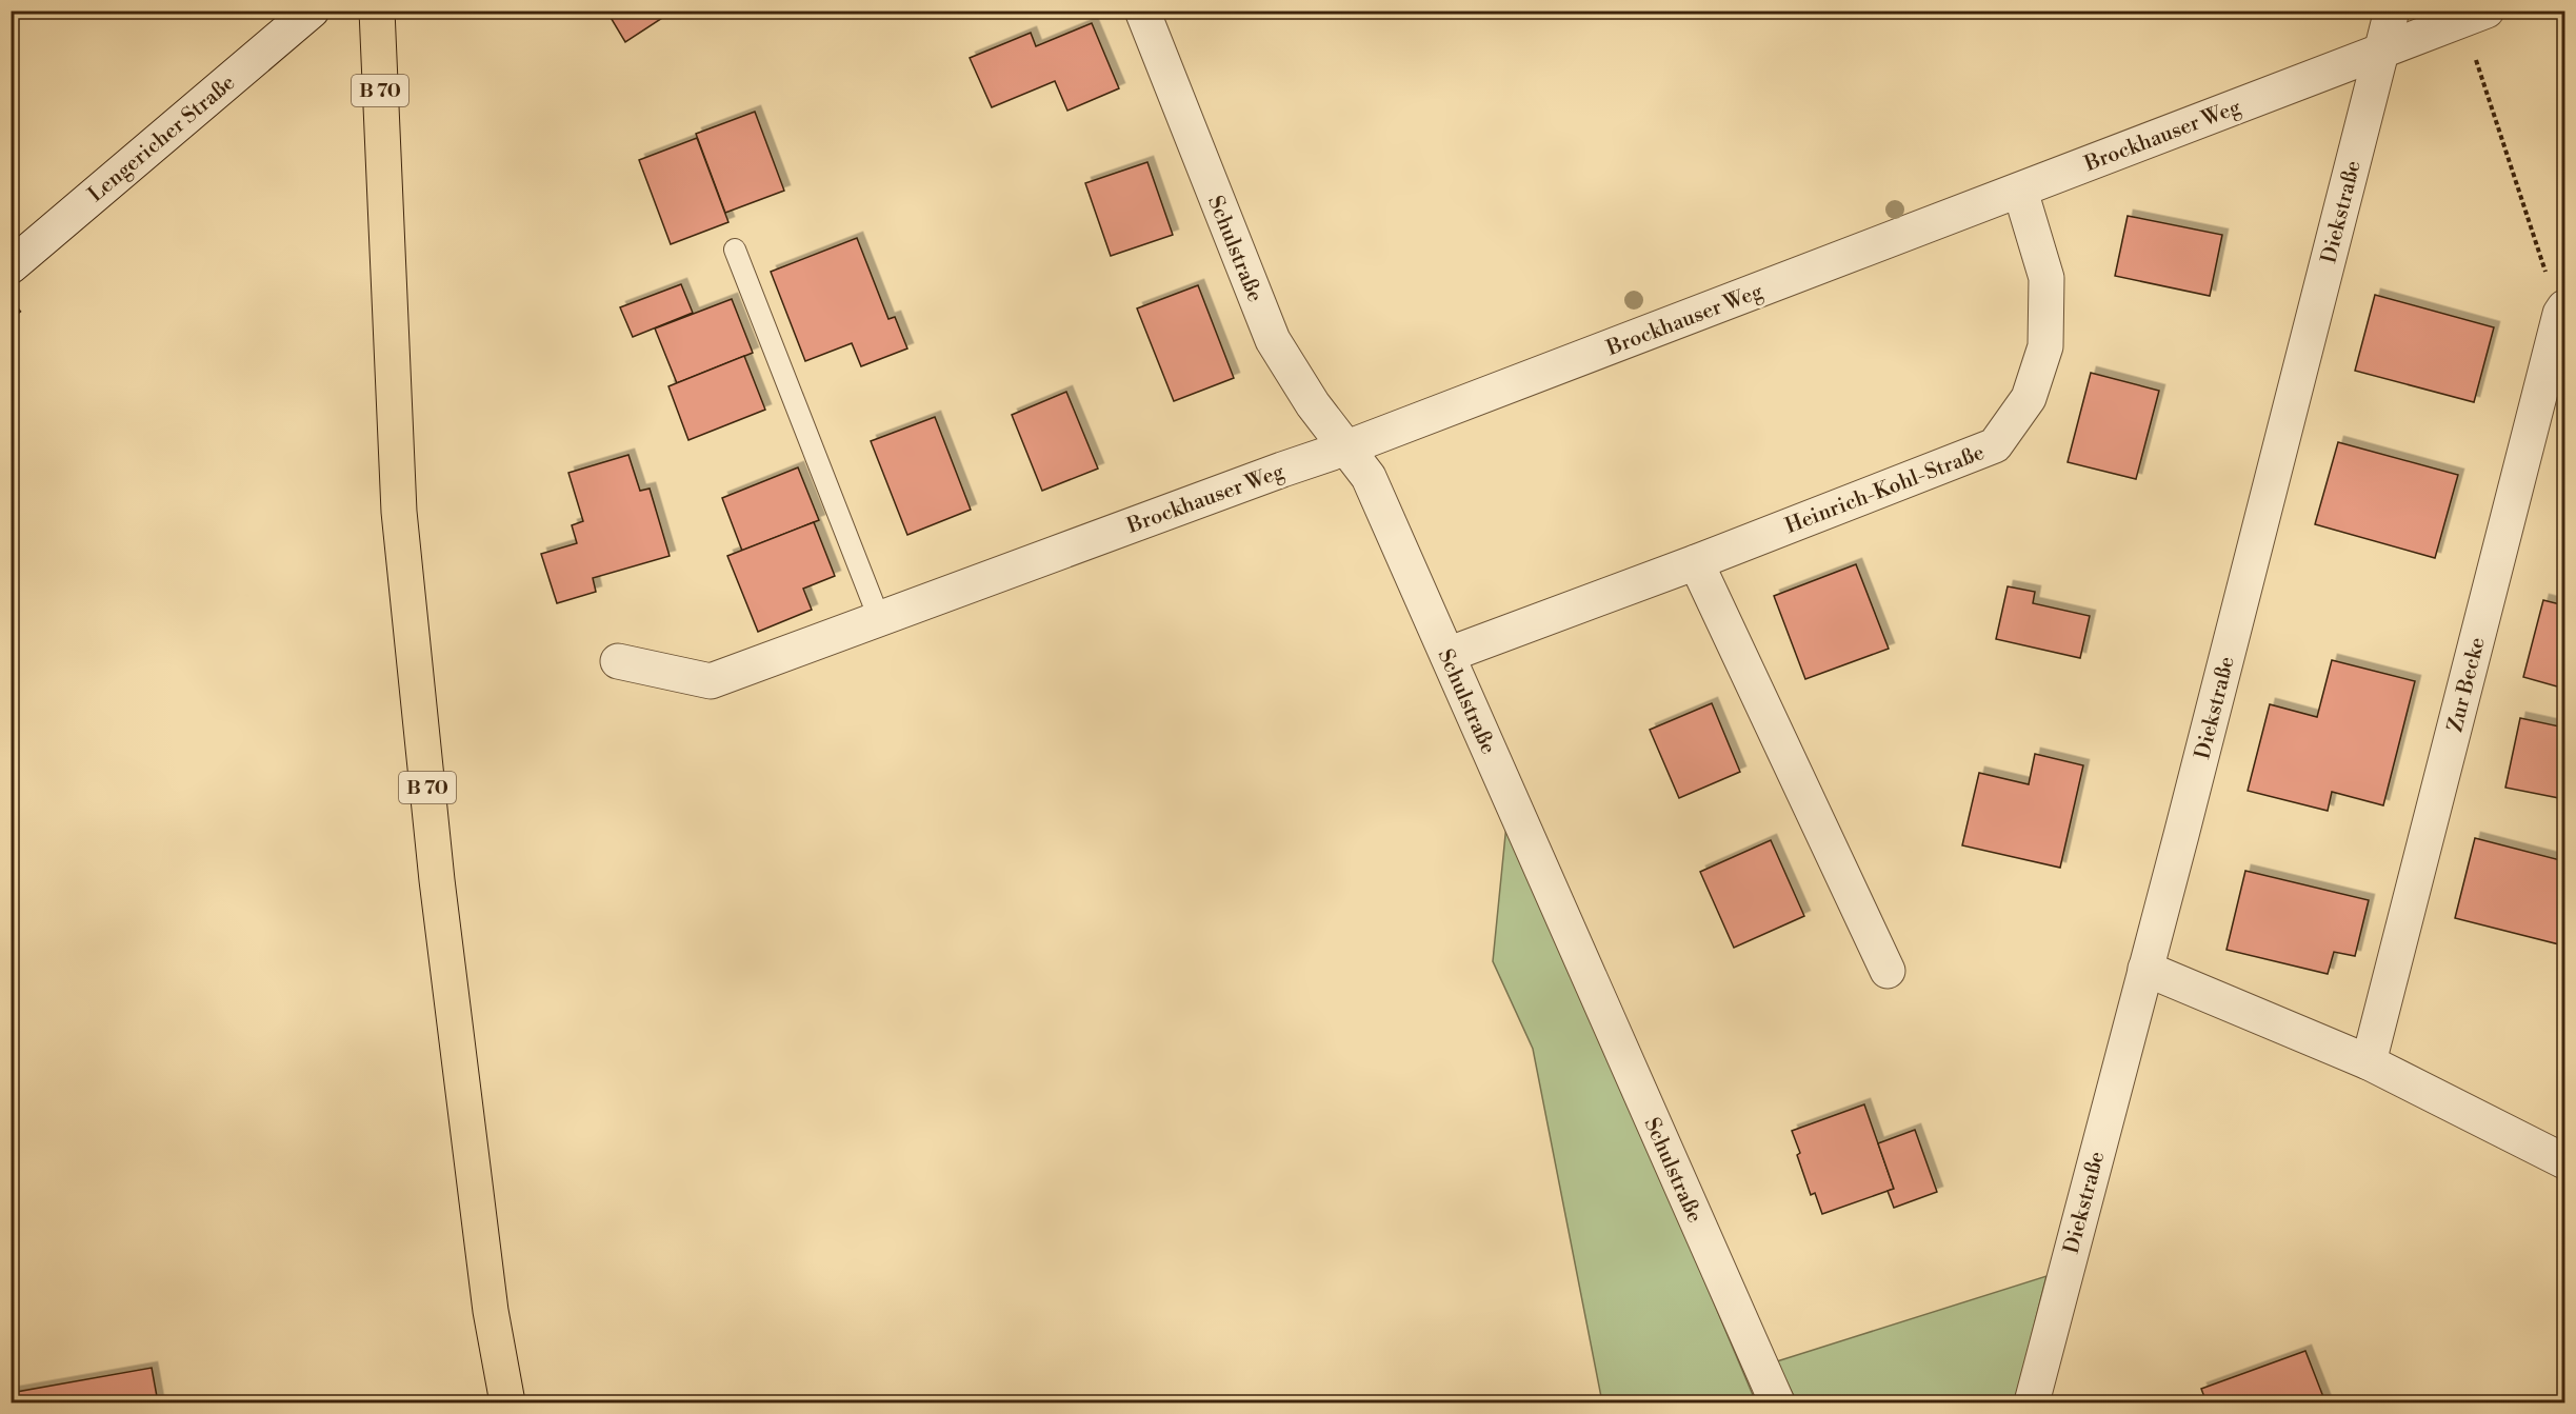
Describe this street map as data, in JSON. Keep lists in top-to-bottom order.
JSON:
{
  "streets": {
    "main road": ["B 70"],
    "street": [
      "Brockhauser Weg",
      "Lengericher Straße",
      "Diekstraße",
      "Schulstraße",
      "Heinrich-Kohl-Straße",
      "Zur Becke"
    ]
  },
  "crossings": [
    ["Brockhauser Weg", "Diekstraße"],
    ["Brockhauser Weg", "Schulstraße"],
    ["Brockhauser Weg", "Heinrich-Kohl-Straße"],
    ["Schulstraße", "Heinrich-Kohl-Straße"]
  ]
}
